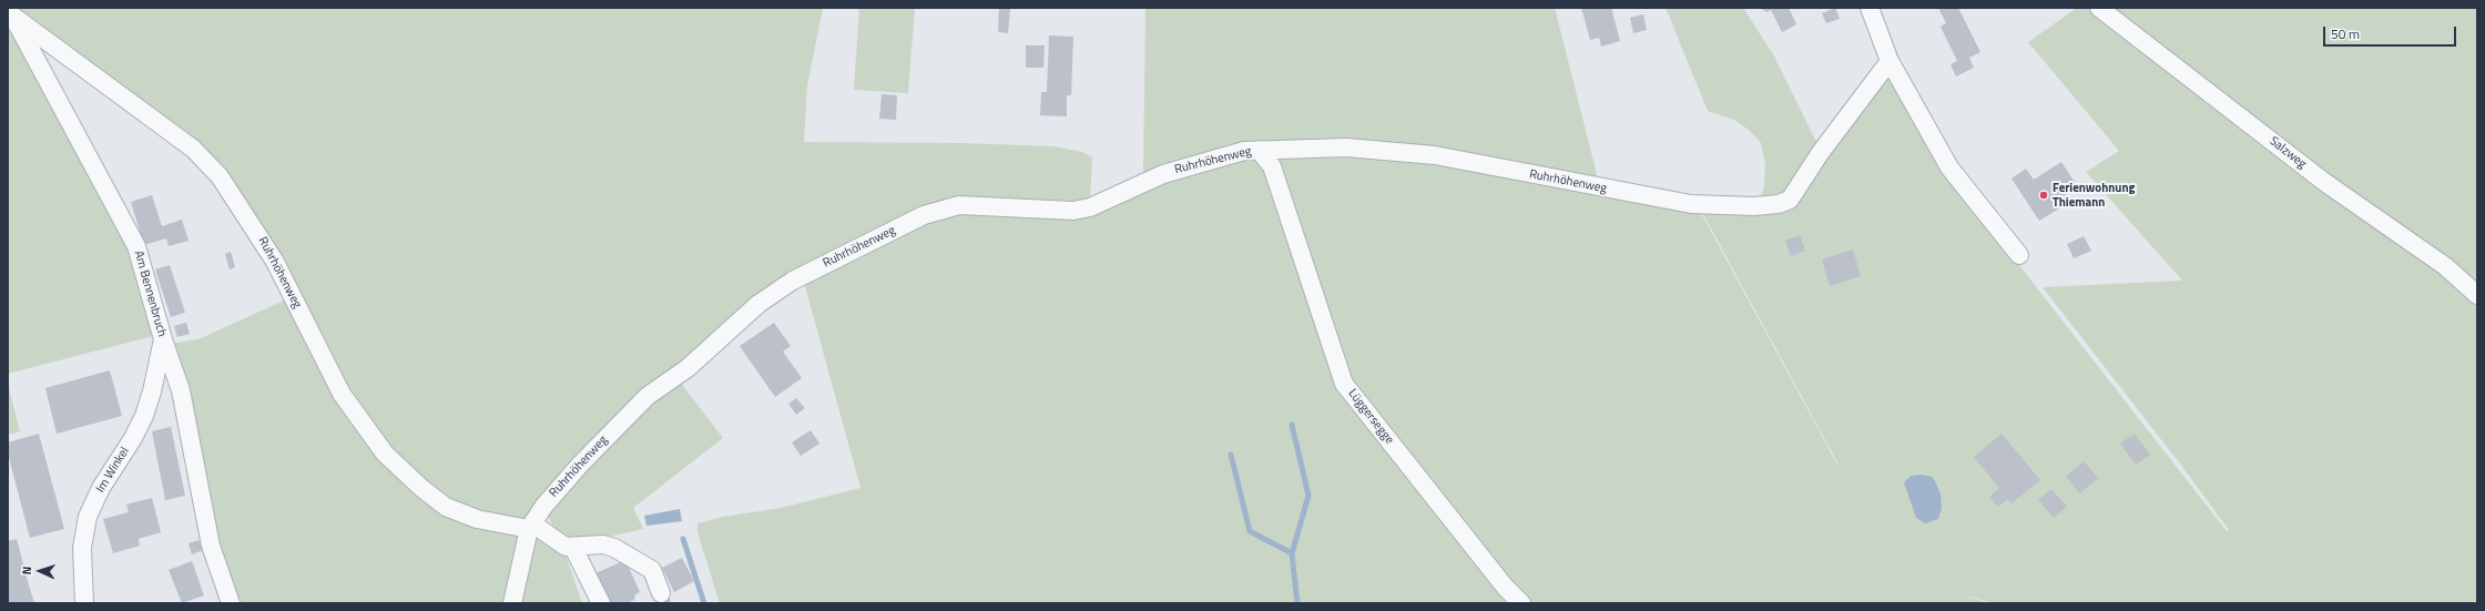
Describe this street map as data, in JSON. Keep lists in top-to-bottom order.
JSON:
{
  "streets": {
    "street": [
      "Salzweg",
      "Ruhrhöhenweg",
      "Am Bennenbruch",
      "Lüggersegge",
      "Im Winkel"
    ]
  },
  "crossings": [
    ["Ruhrhöhenweg", "Am Bennenbruch"],
    ["Ruhrhöhenweg", "Lüggersegge"],
    ["Am Bennenbruch", "Im Winkel"]
  ],
  "places": ["Ferienwohnung Thiemann"],
  "scale_bar": "50 m",
  "north": "left"
}
